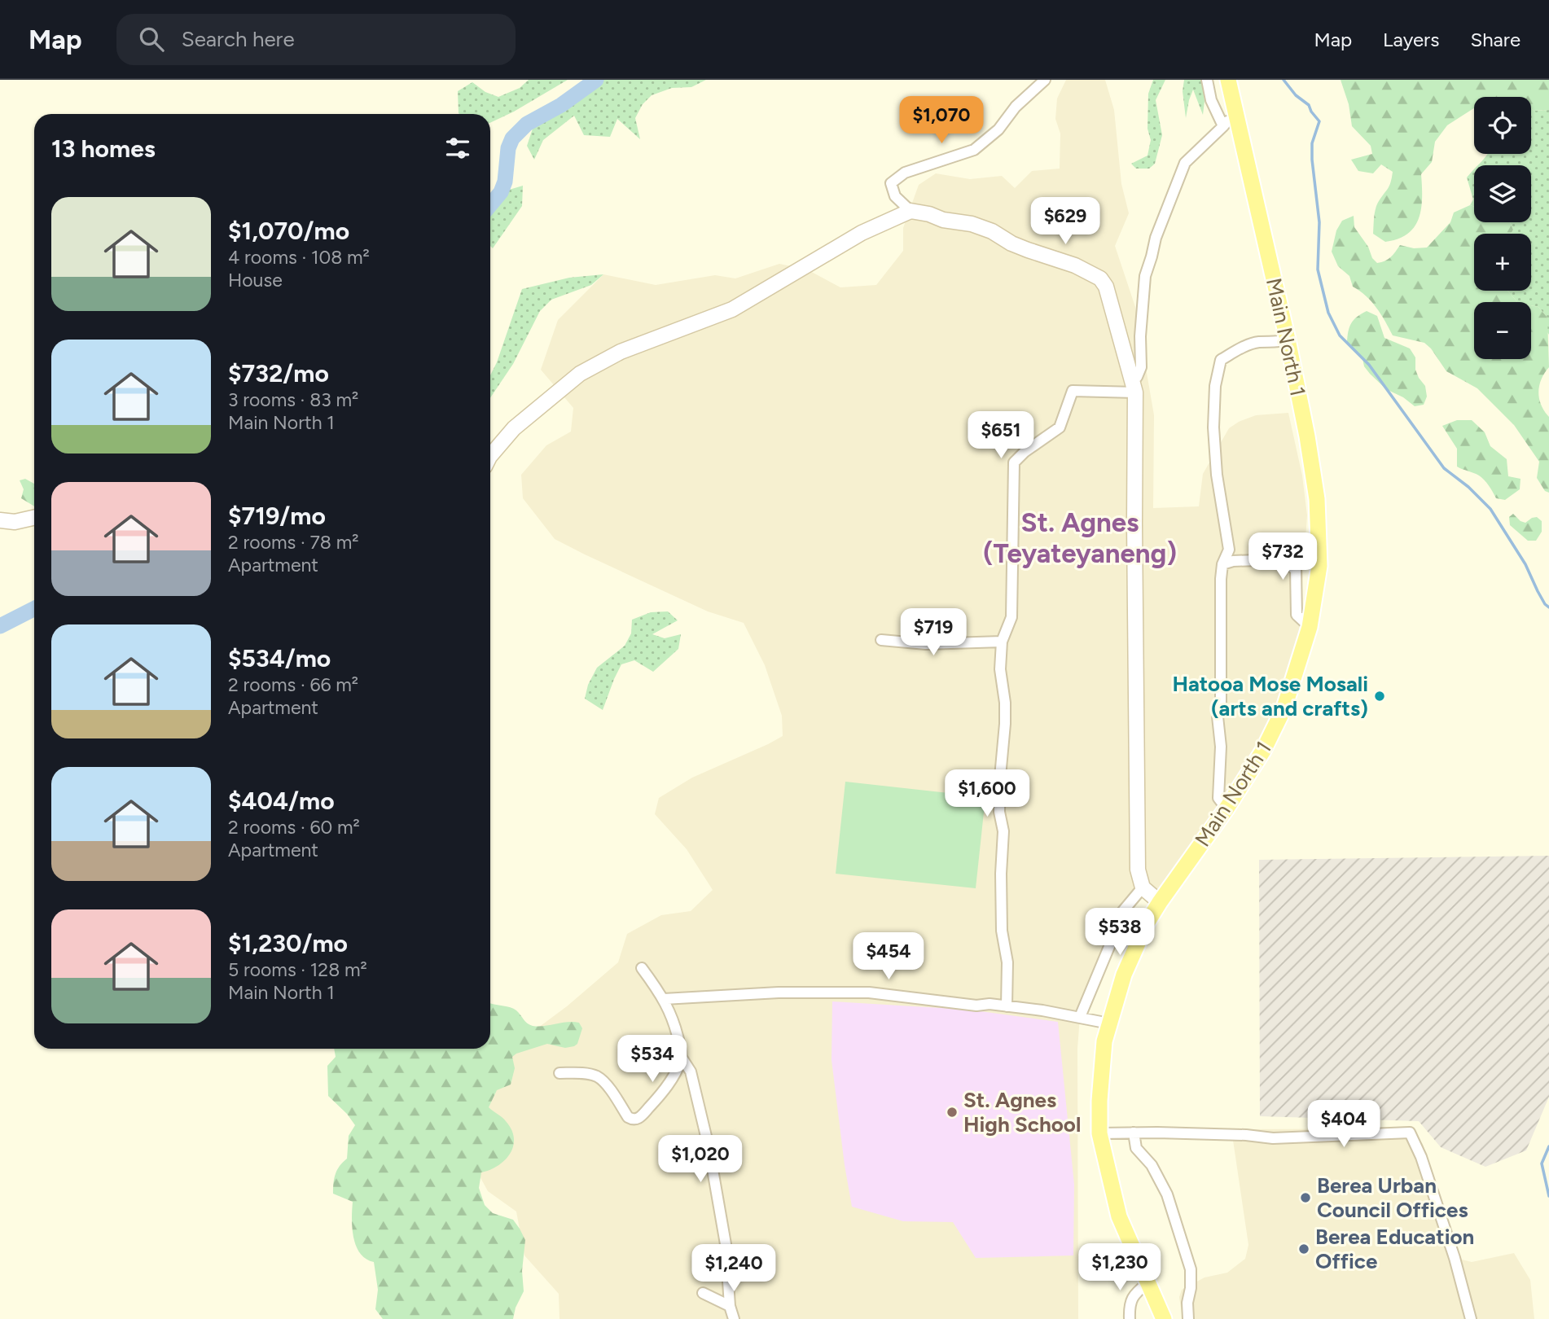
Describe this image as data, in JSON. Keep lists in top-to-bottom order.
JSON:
{
  "streets": {
    "main road": ["Main North 1"]
  },
  "districts": ["St. Agnes (Teyateyaneng)"],
  "places": [
    "Hatooa Mose Mosali (arts and crafts)",
    "St. Agnes High School",
    "Berea Urban Council Offices",
    "Berea Education Office"
  ],
  "page": {
    "header": "Map",
    "search": "Search here",
    "nav": ["Map", "Layers", "Share"],
    "price": [
      "$1,070",
      "$629",
      "$651",
      "$732",
      "$719",
      "$1,600",
      "$538",
      "$454",
      "$534",
      "$404",
      "$1,020",
      "$1,230",
      "$1,240"
    ],
    "map_buttons": ["+", "−"],
    "heading": "13 homes",
    "list": [
      {
        "name": "$1,070/mo",
        "note": "4 rooms · 108 m² · House"
      },
      {
        "name": "$732/mo",
        "note": "3 rooms · 83 m² · Main North 1"
      },
      {
        "name": "$719/mo",
        "note": "2 rooms · 78 m² · Apartment"
      },
      {
        "name": "$534/mo",
        "note": "2 rooms · 66 m² · Apartment"
      },
      {
        "name": "$404/mo",
        "note": "2 rooms · 60 m² · Apartment"
      },
      {
        "name": "$1,230/mo",
        "note": "5 rooms · 128 m² · Main North 1"
      }
    ]
  }
}
